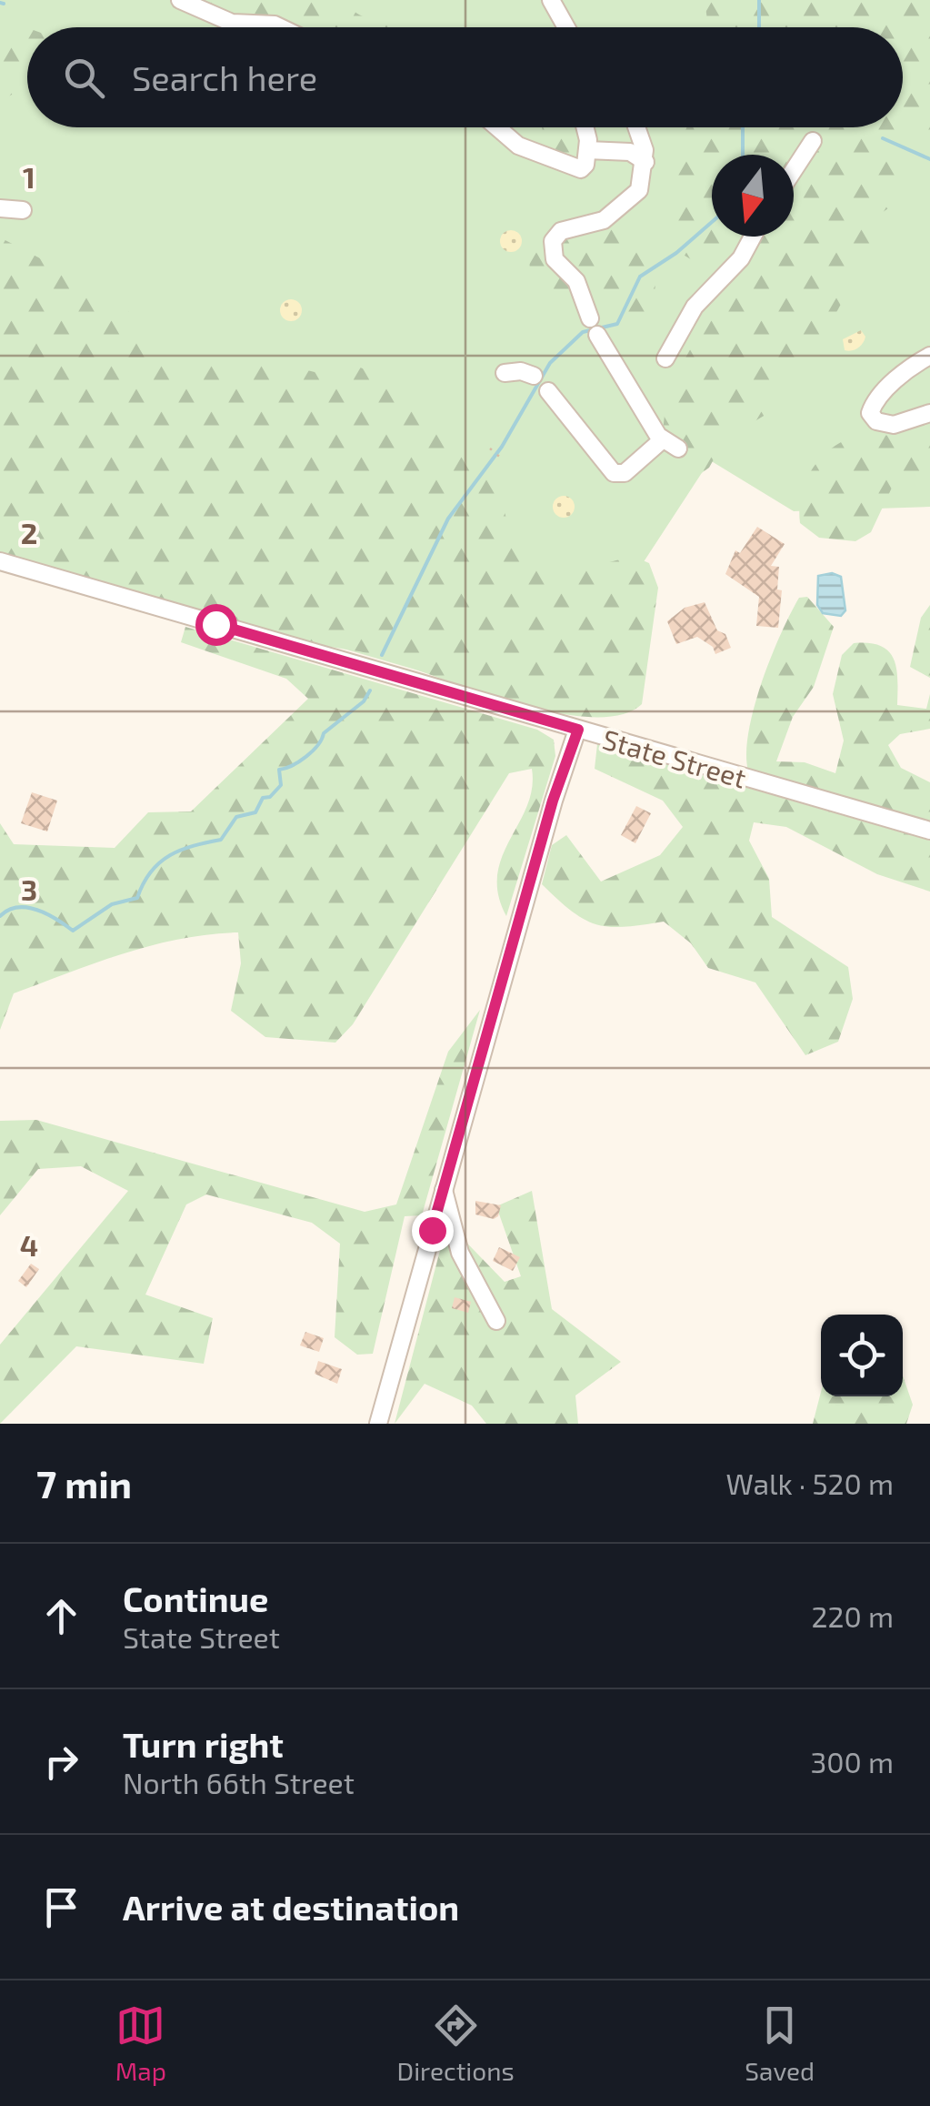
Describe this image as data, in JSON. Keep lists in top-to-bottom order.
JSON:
{
  "streets": {
    "street": ["State Street"]
  },
  "north": "bottom",
  "page": {
    "search": "Search here",
    "heading": ["7 min", "Walk · 520 m"],
    "list": [
      ["Continue", "State Street", "220 m"],
      ["Turn right", "North 66th Street", "300 m"],
      "Arrive at destination"
    ],
    "nav": ["Map", "Directions", "Saved"]
  },
  "grid": {
    "rows": [
      "1",
      "2",
      "3",
      "4"
    ]
  }
}
